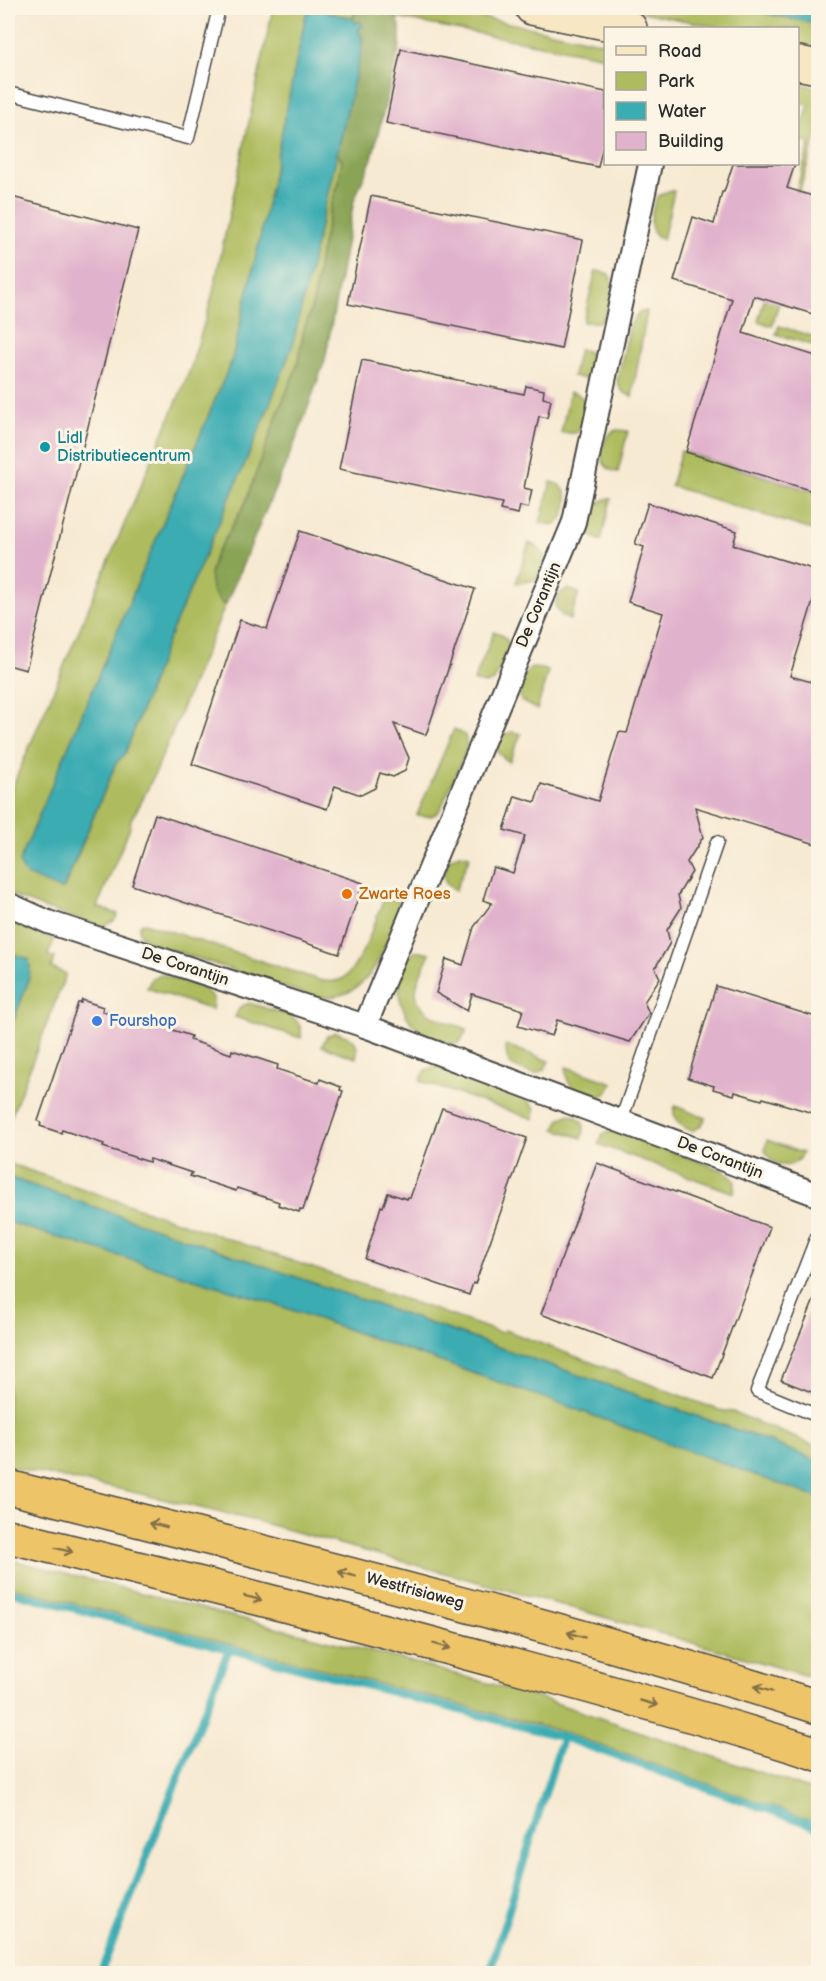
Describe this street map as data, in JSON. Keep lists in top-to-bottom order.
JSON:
{
  "streets": {
    "highway": ["Westfrisiaweg"],
    "street": ["De Corantijn"]
  },
  "places": ["Lidl Distributiecentrum", "Zwarte Roes", "Fourshop"],
  "legend": [
    "Road",
    "Park",
    "Water",
    "Building"
  ]
}
